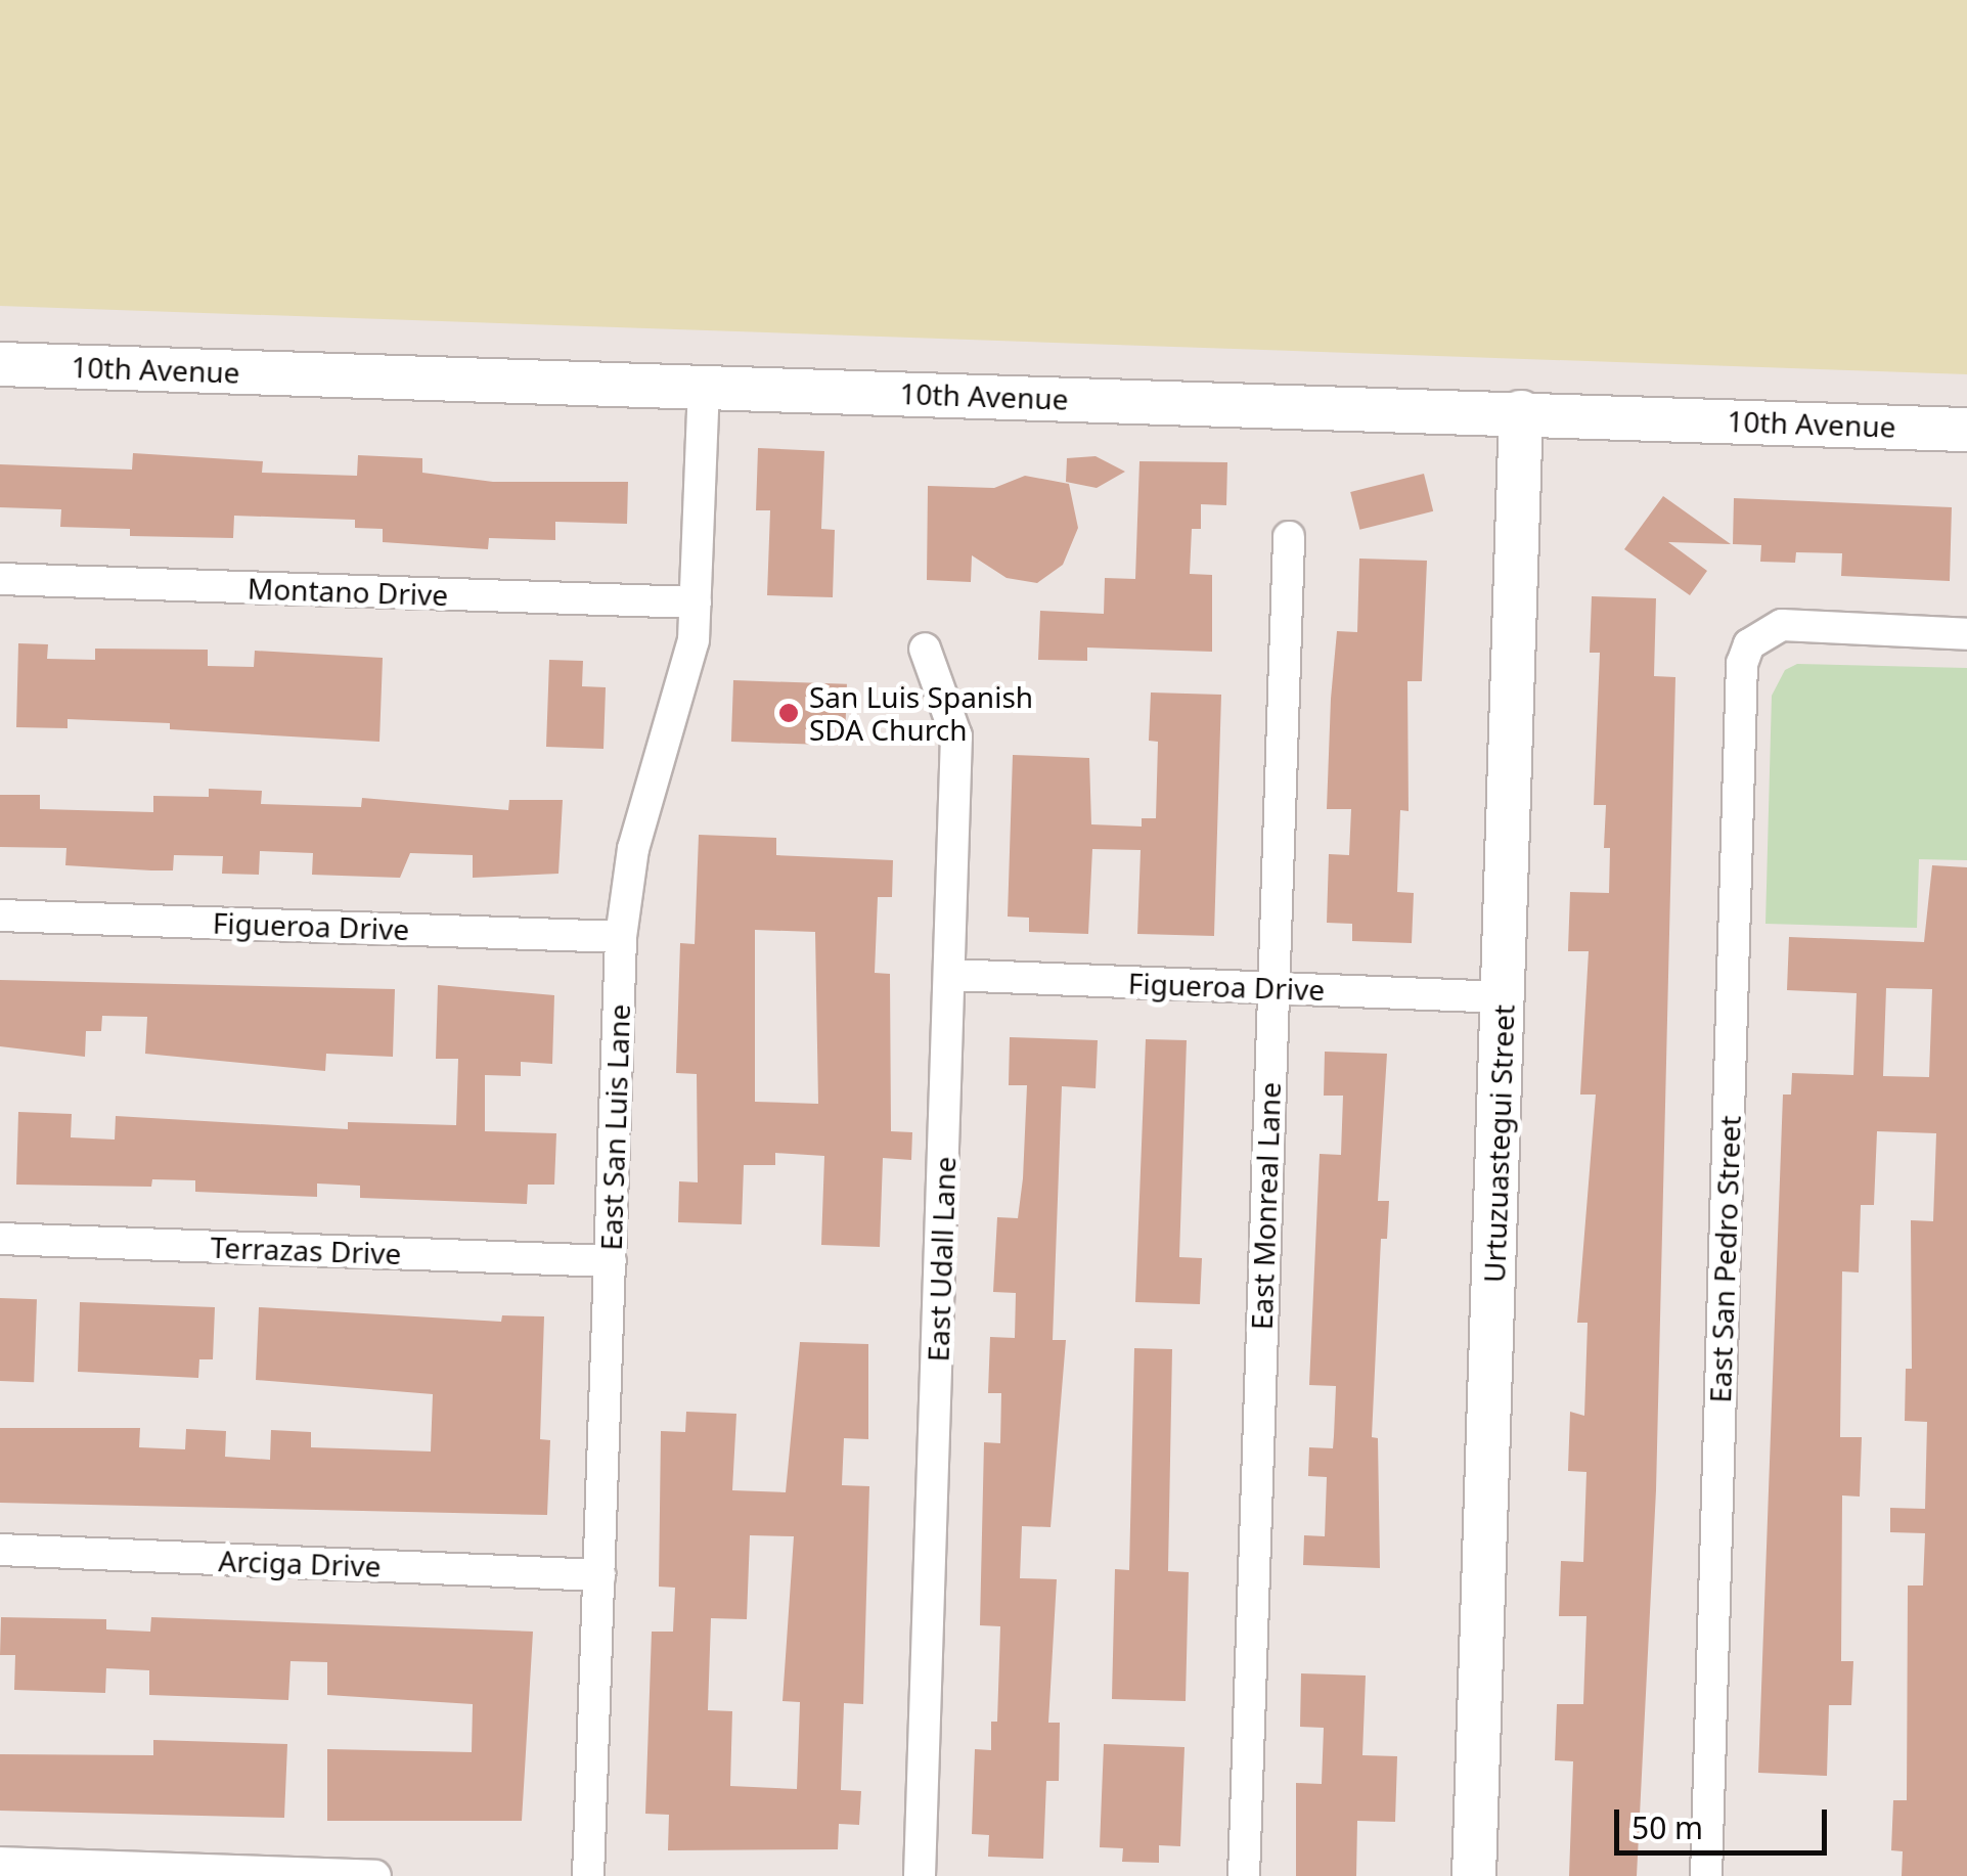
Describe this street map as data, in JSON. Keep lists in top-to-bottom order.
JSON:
{
  "streets": {
    "main road": ["10th Avenue", "Urtuzuastegui Street"],
    "street": [
      "Montano Drive",
      "Figueroa Drive",
      "East San Luis Lane",
      "East Monreal Lane",
      "Terrazas Drive",
      "East Udall Lane",
      "East San Pedro Street",
      "Arciga Drive"
    ]
  },
  "crossings": [
    ["10th Avenue", "East San Luis Lane"],
    ["10th Avenue", "Urtuzuastegui Street"],
    ["Montano Drive", "East San Luis Lane"],
    ["Figueroa Drive", "East San Luis Lane"],
    ["Figueroa Drive", "Urtuzuastegui Street"],
    ["Figueroa Drive", "East Monreal Lane"],
    ["Figueroa Drive", "East Udall Lane"],
    ["East San Luis Lane", "Terrazas Drive"],
    ["East San Luis Lane", "Arciga Drive"]
  ],
  "places": ["San Luis Spanish SDA Church"],
  "scale_bar": "50 m"
}
